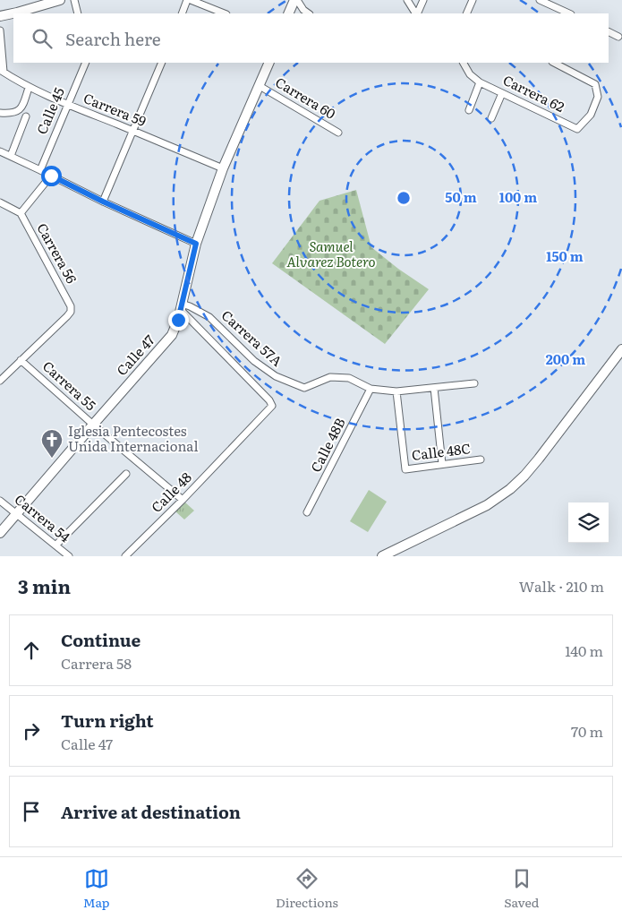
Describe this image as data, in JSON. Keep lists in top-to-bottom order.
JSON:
{
  "streets": {
    "main road": ["Calle 47"],
    "street": [
      "Carrera 62",
      "Carrera 60",
      "Carrera 59",
      "Calle 45",
      "Carrera 56",
      "Carrera 57A",
      "Carrera 55",
      "Calle 48B",
      "Calle 48C",
      "Calle 48",
      "Carrera 54"
    ]
  },
  "crossings": [
    ["Carrera 60", "Calle 47"],
    ["Carrera 59", "Calle 45"],
    ["Carrera 59", "Calle 47"],
    ["Carrera 56", "Carrera 55"],
    ["Carrera 57A", "Calle 47"],
    ["Carrera 57A", "Calle 48B"],
    ["Carrera 57A", "Calle 48C"],
    ["Carrera 57A", "Calle 48"],
    ["Calle 47", "Carrera 55"],
    ["Calle 47", "Calle 48"],
    ["Calle 47", "Carrera 54"],
    ["Carrera 55", "Calle 48"]
  ],
  "parks": ["Samuel Alvarez Botero"],
  "places": {
    "church": ["Iglesia Pentecostes Unida Internacional"]
  },
  "page": {
    "search": "Search here",
    "heading": ["3 min", "Walk · 210 m"],
    "list": [
      ["Continue", "Carrera 58", "140 m"],
      ["Turn right", "Calle 47", "70 m"],
      "Arrive at destination"
    ],
    "nav": ["Map", "Directions", "Saved"]
  },
  "rings": [
    "50 m",
    "100 m",
    "150 m",
    "200 m"
  ]
}
